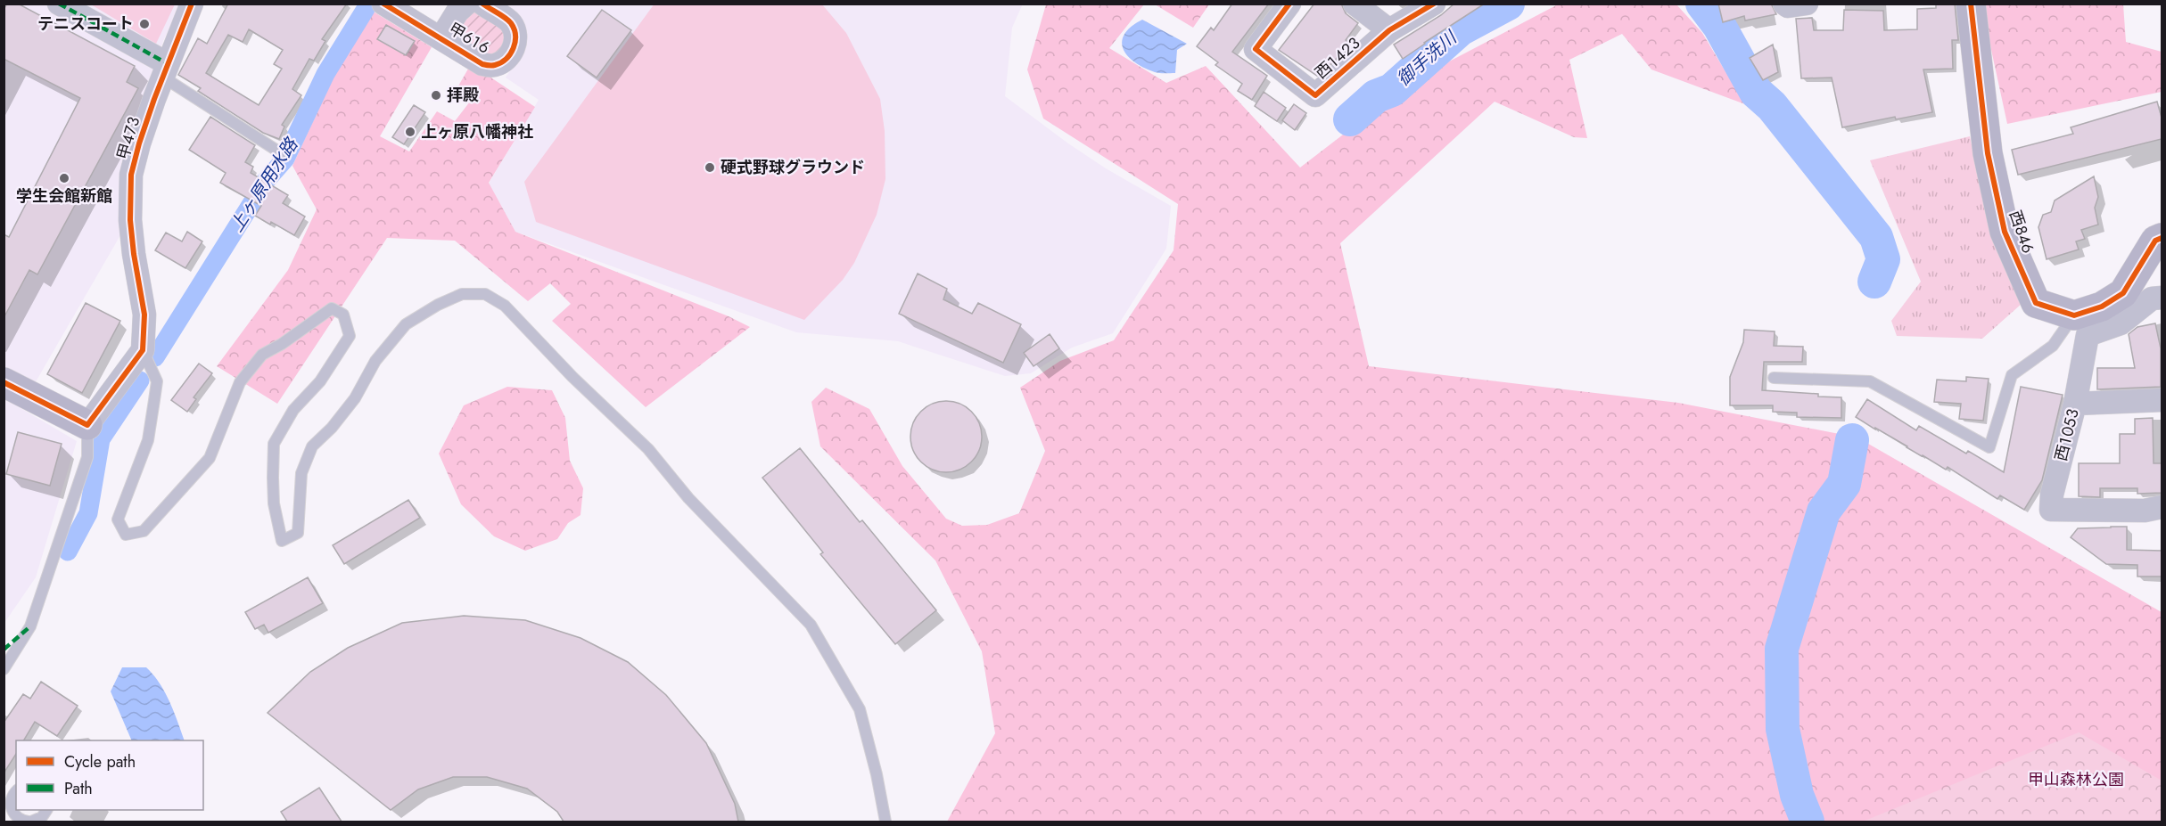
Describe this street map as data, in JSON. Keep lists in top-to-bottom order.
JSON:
{
  "streets": {
    "street": [
      "甲６１６",
      "西１４２３",
      "甲４７３",
      "西８４６",
      "西１０５３"
    ]
  },
  "water": ["御手洗川", "上ヶ原用水路"],
  "parks": ["甲山森林公園"],
  "places": [
    "テニスコート",
    "拝殿",
    "上ヶ原八幡神社",
    "硬式野球グラウンド",
    "学生会館新館"
  ],
  "legend": ["Cycle path", "Path"]
}
